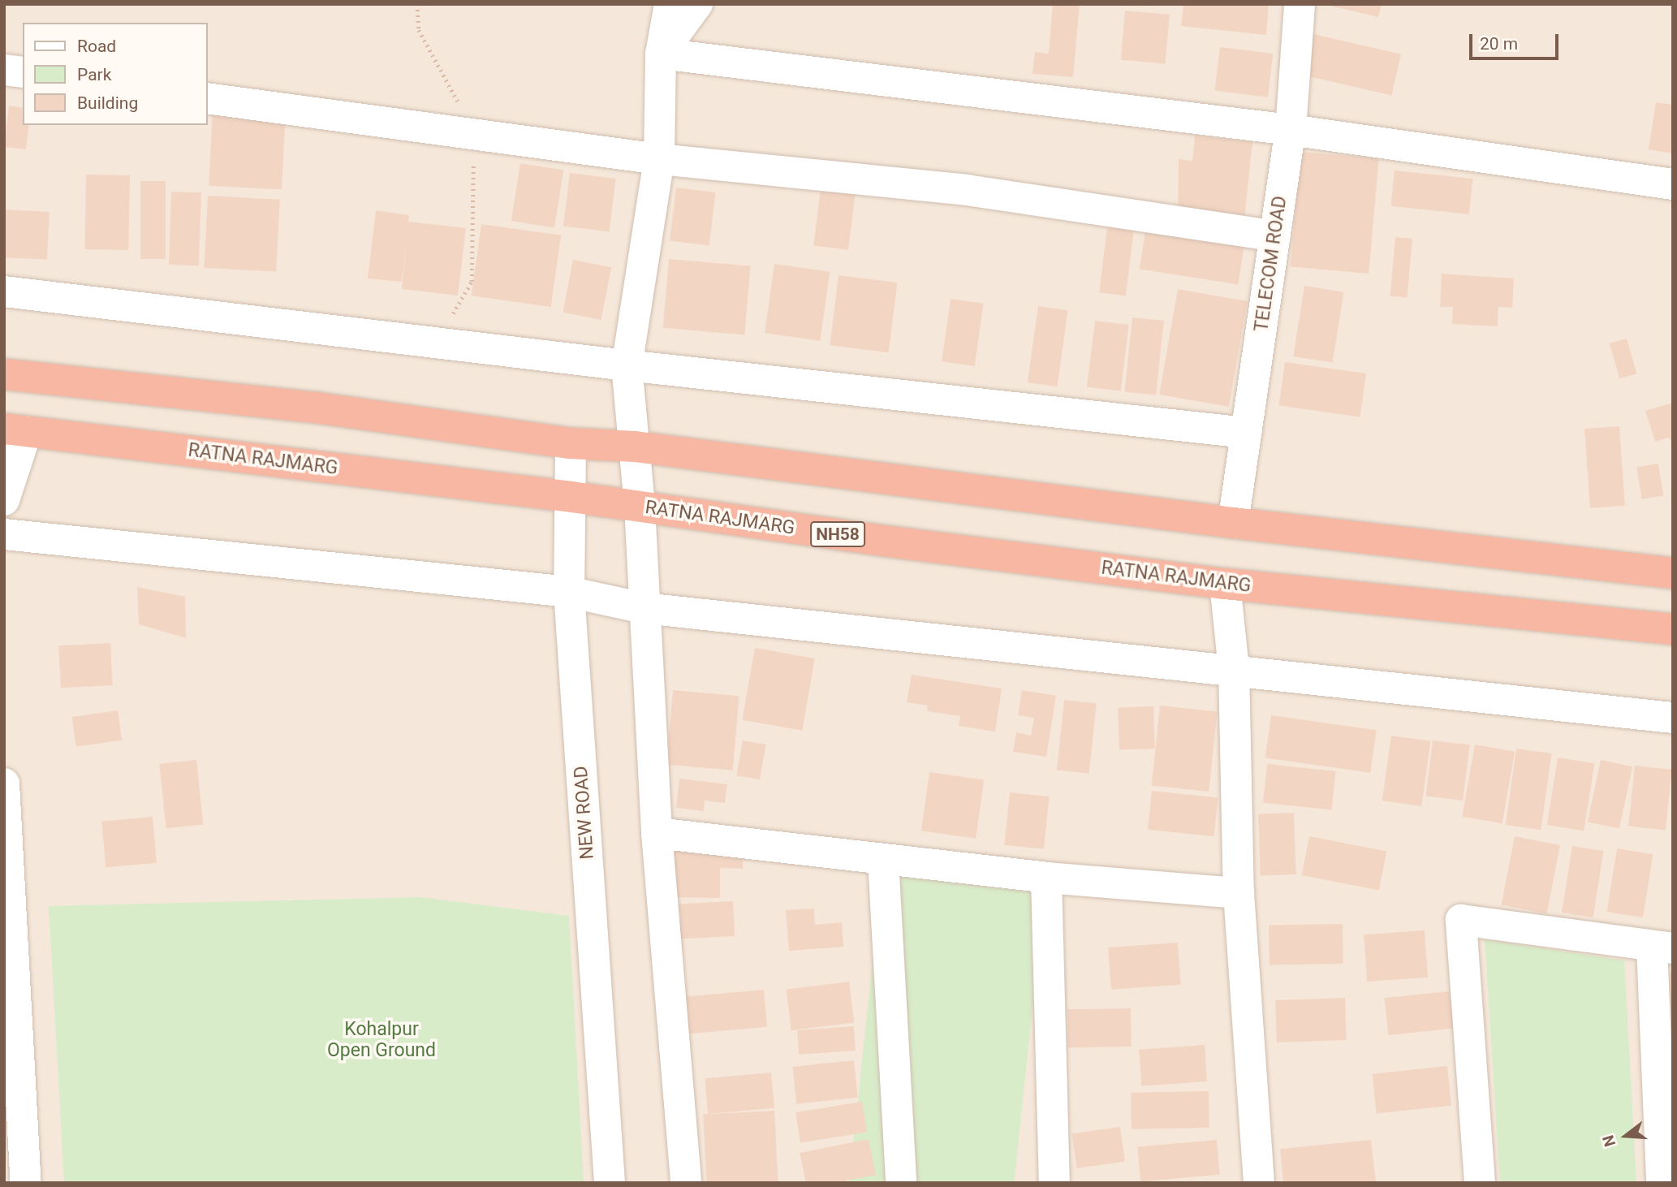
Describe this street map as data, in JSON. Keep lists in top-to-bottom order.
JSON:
{
  "streets": {
    "highway": ["RATNA RAJMARG", "NH58"],
    "street": ["TELECOM ROAD", "NEW ROAD"]
  },
  "crossings": [
    ["RATNA RAJMARG", "NEW ROAD"]
  ],
  "parks": ["Kohalpur Open Ground"],
  "legend": ["Road", "Park", "Building"],
  "scale_bar": "20 m",
  "north": "left"
}
